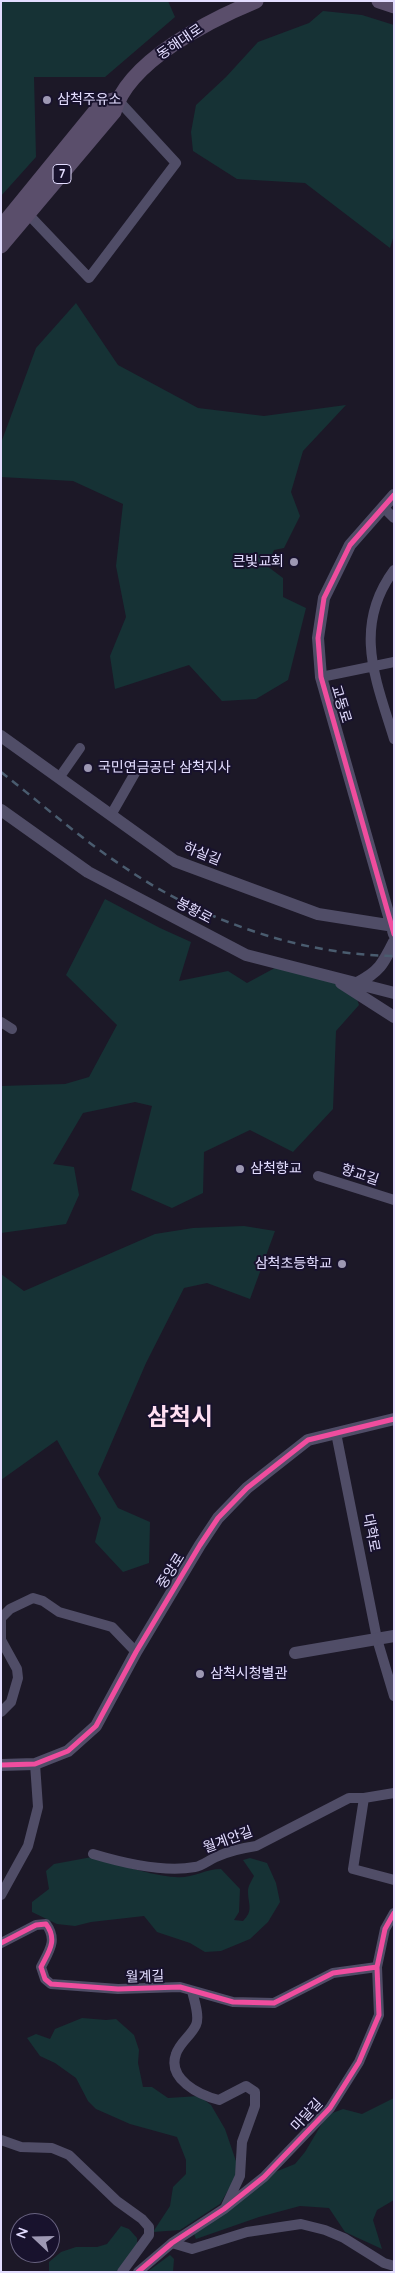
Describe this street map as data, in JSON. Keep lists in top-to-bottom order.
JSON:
{
  "streets": {
    "main road": ["동해대로", "7"],
    "street": [
      "교동로",
      "하실길",
      "봉황로",
      "향교길",
      "대학로",
      "중앙로",
      "월계안길",
      "월계길",
      "마달길"
    ]
  },
  "crossings": [
    ["교동로", "하실길"],
    ["대학로", "중앙로"],
    ["월계길", "마달길"]
  ],
  "districts": ["삼척시"],
  "places": [
    "삼척주유소",
    "큰빛교회",
    "국민연금공단 삼척지사",
    "삼척향교",
    "삼척초등학교",
    "삼척시청별관"
  ],
  "north": "left"
}
